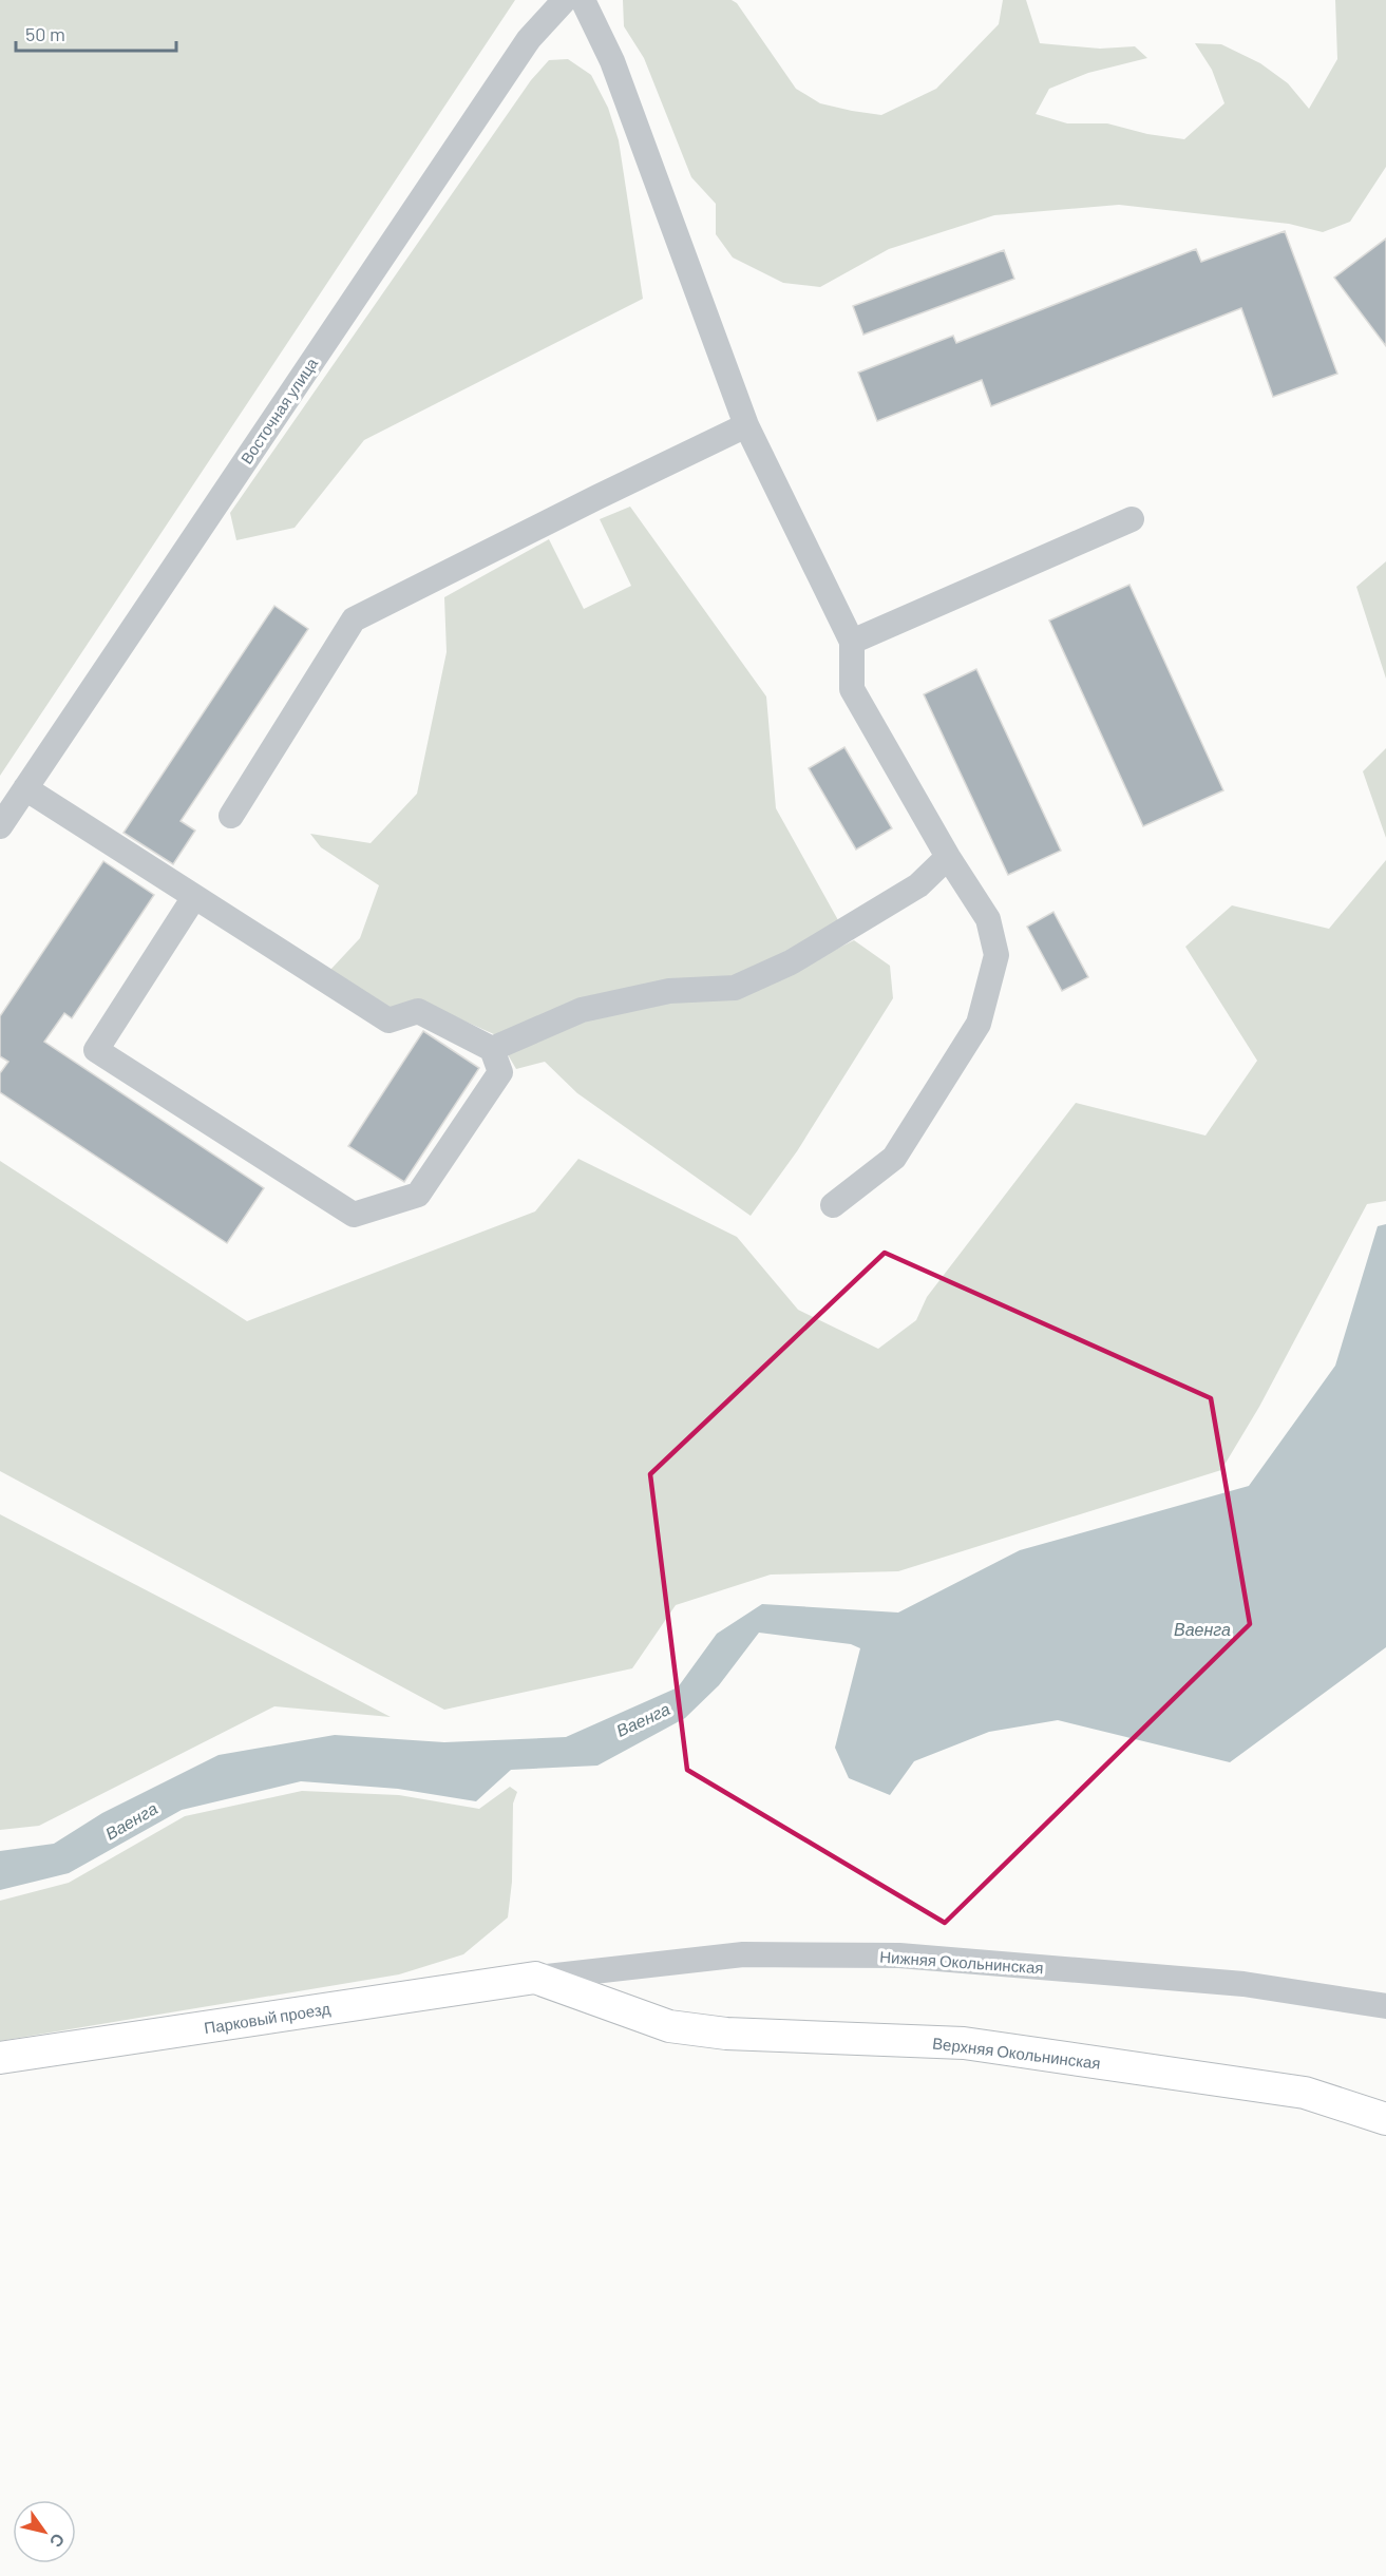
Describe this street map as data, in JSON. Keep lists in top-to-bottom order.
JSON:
{
  "streets": {
    "main road": ["Парковый проезд", "Верхняя Окольнинская"],
    "street": ["Восточная улица", "Нижняя Окольнинская"]
  },
  "crossings": [
    ["Нижняя Окольнинская", "Парковый проезд"],
    ["Нижняя Окольнинская", "Верхняя Окольнинская"],
    ["Парковый проезд", "Верхняя Окольнинская"]
  ],
  "water": ["Ваенга"],
  "scale_bar": "50 m",
  "north": "bottom right"
}
